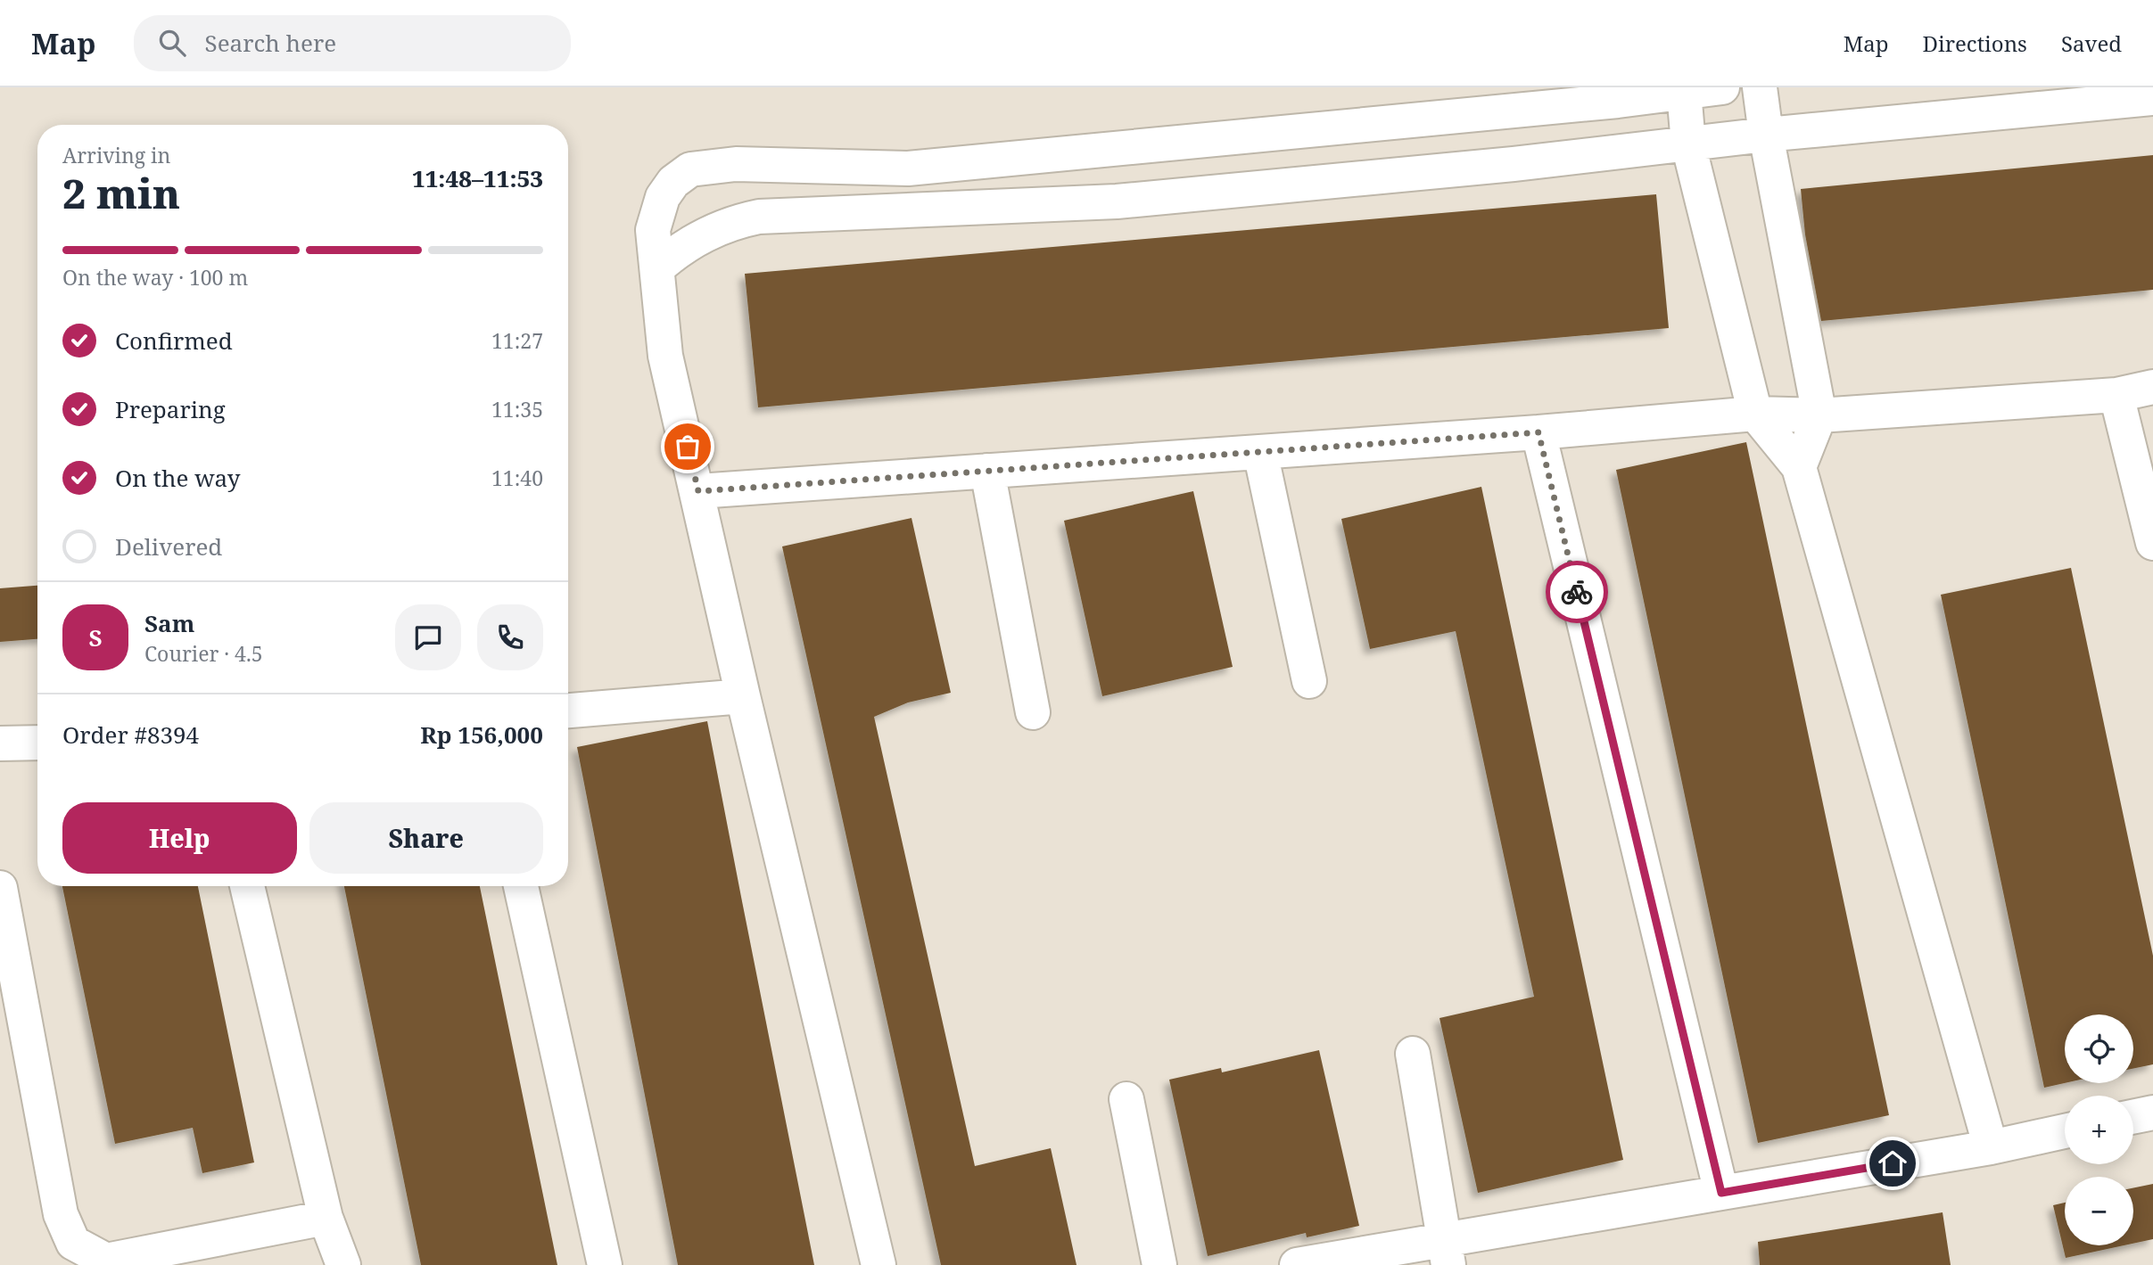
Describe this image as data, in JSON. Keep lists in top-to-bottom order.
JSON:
{
  "page": {
    "header": "Map",
    "search": "Search here",
    "nav": ["Map", "Directions", "Saved"],
    "heading": ["2 min", "Arriving in", "11:48–11:53"],
    "panel": [
      "Sam",
      "Courier · 4.5",
      "Order #8394",
      "Rp 156,000"
    ],
    "bar": "On the way · 100 m",
    "list": [
      ["Confirmed", "11:27"],
      ["Preparing", "11:35"],
      ["On the way", "11:40"],
      "Delivered"
    ],
    "round": "S",
    "buttons": ["Help", "Share"],
    "map_buttons": ["+", "−"]
  }
}
